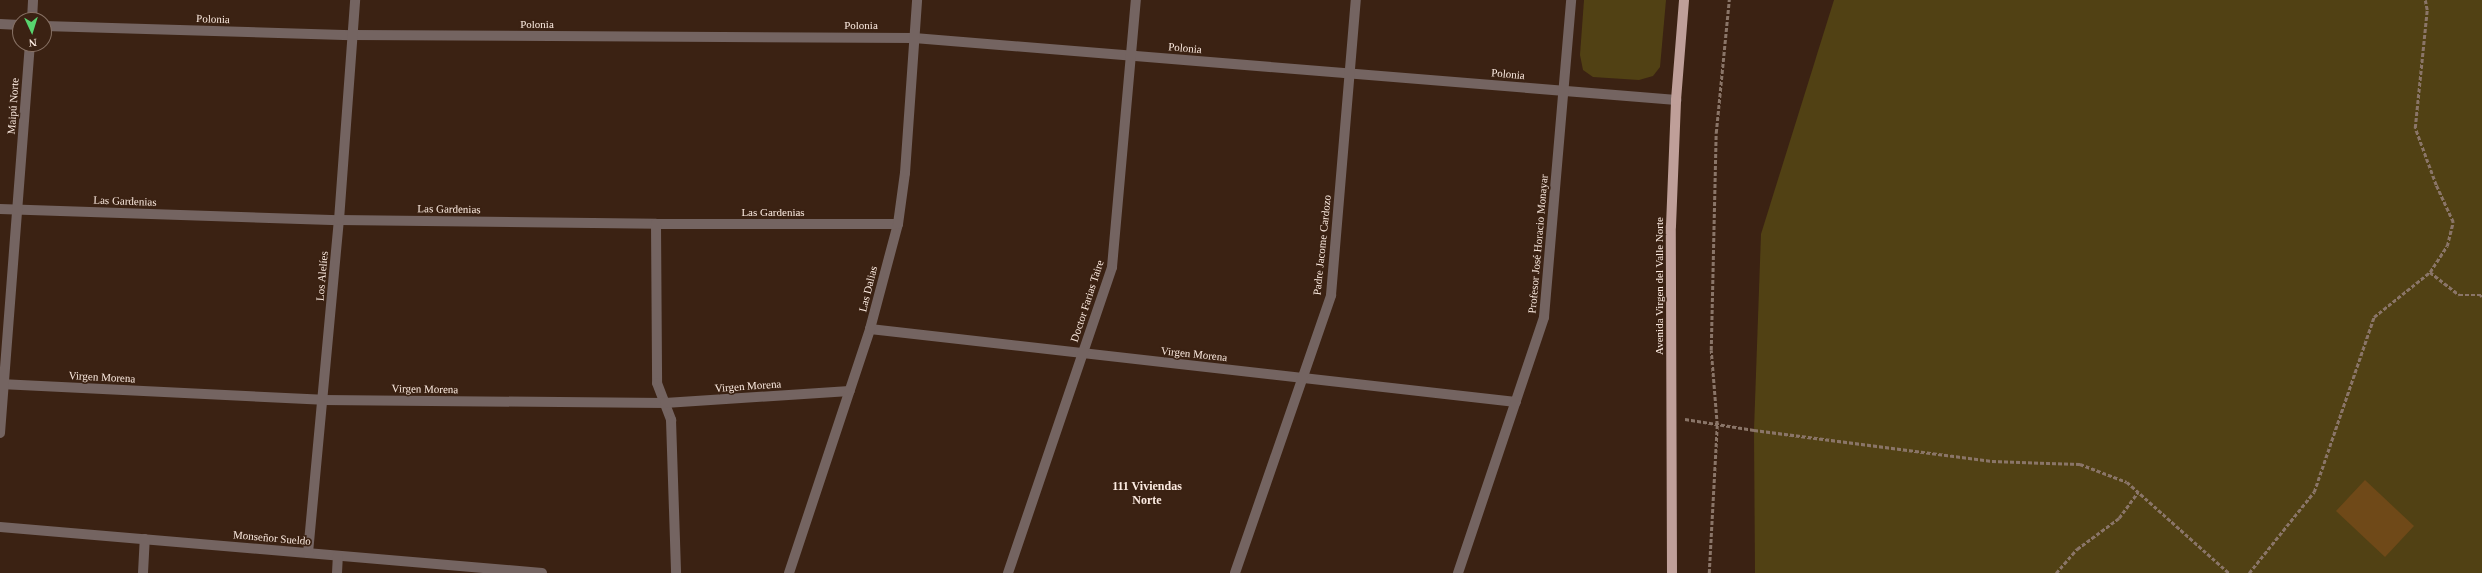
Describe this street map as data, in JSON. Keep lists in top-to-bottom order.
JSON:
{
  "streets": {
    "main road": ["Avenida Virgen del Valle Norte"],
    "street": [
      "Polonia",
      "Maipú Norte",
      "Las Gardenias",
      "Profesor José Horacio Monayar",
      "Padre Jacome Cardozo",
      "Los Alelíes",
      "Las Dalias",
      "Doctor Farias Taire",
      "Virgen Morena",
      "Monseñor Sueldo"
    ]
  },
  "crossings": [
    ["Polonia", "Profesor José Horacio Monayar"],
    ["Polonia", "Padre Jacome Cardozo"],
    ["Polonia", "Los Alelíes"],
    ["Polonia", "Avenida Virgen del Valle Norte"],
    ["Polonia", "Las Dalias"],
    ["Polonia", "Doctor Farias Taire"],
    ["Maipú Norte", "Las Gardenias"],
    ["Maipú Norte", "Virgen Morena"],
    ["Las Gardenias", "Los Alelíes"],
    ["Las Gardenias", "Las Dalias"],
    ["Profesor José Horacio Monayar", "Virgen Morena"],
    ["Padre Jacome Cardozo", "Virgen Morena"],
    ["Los Alelíes", "Virgen Morena"],
    ["Los Alelíes", "Monseñor Sueldo"],
    ["Las Dalias", "Virgen Morena"],
    ["Doctor Farias Taire", "Virgen Morena"]
  ],
  "districts": ["111 Viviendas Norte"],
  "north": "bottom"
}
